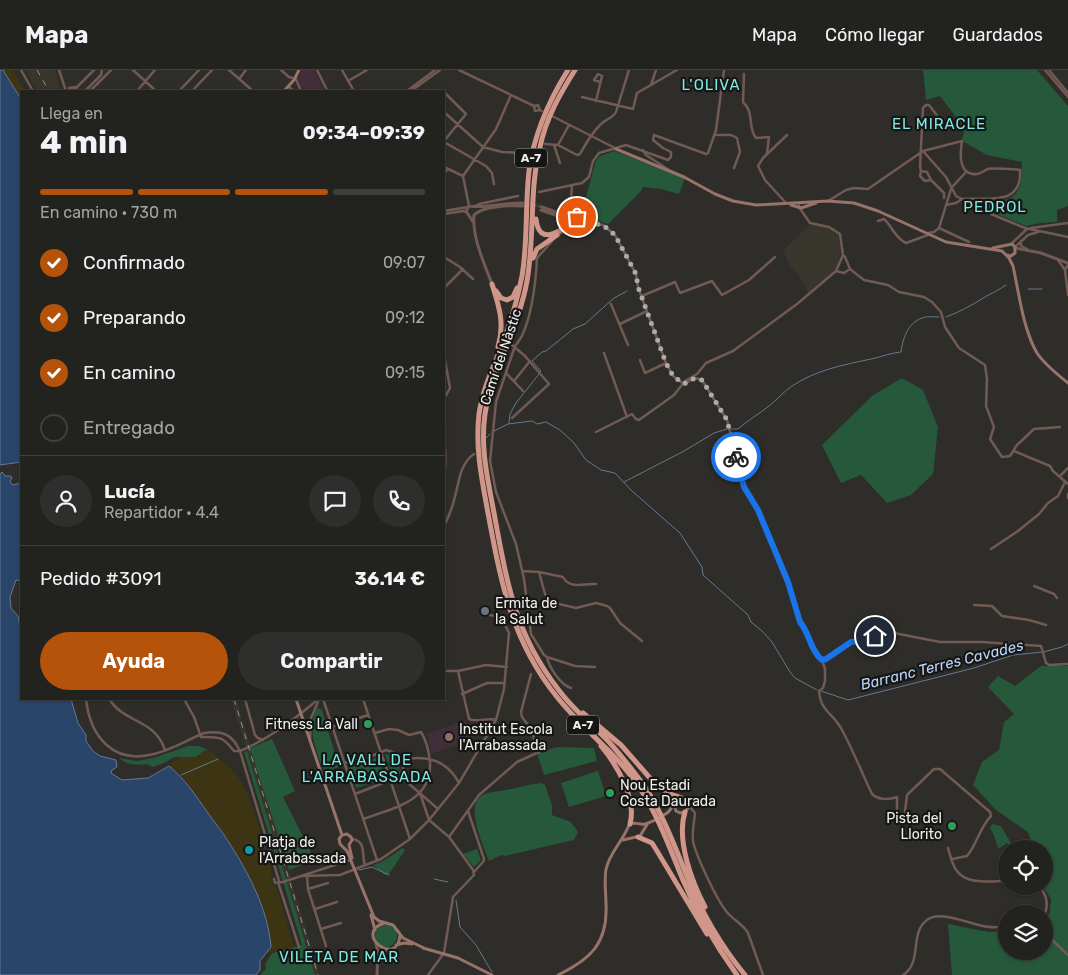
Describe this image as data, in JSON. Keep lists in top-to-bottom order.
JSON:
{
  "streets": {
    "highway": ["A-7"],
    "street": ["Camí del Nàstic"]
  },
  "districts": [
    "L'OLIVA",
    "EL MIRACLE",
    "PEDROL",
    "LA VALL DE L'ARRABASSADA",
    "VILETA DE MAR"
  ],
  "water": ["Barranc Terres Cavades"],
  "places": [
    "Ermita de la Salut",
    "Fitness La Vall",
    "Institut Escola l'Arrabassada",
    "Nou Estadi Costa Daurada",
    "Pista del Llorito",
    "Platja de l'Arrabassada"
  ],
  "page": {
    "header": "Mapa",
    "nav": ["Mapa", "Cómo llegar", "Guardados"],
    "heading": ["4 min", "Llega en", "09:34–09:39"],
    "panel": [
      "Lucía",
      "Repartidor · 4.4",
      "Pedido #3091",
      "36.14 €"
    ],
    "bar": "En camino · 730 m",
    "list": [
      ["Confirmado", "09:07"],
      ["Preparando", "09:12"],
      ["En camino", "09:15"],
      "Entregado"
    ],
    "buttons": ["Ayuda", "Compartir"]
  }
}
